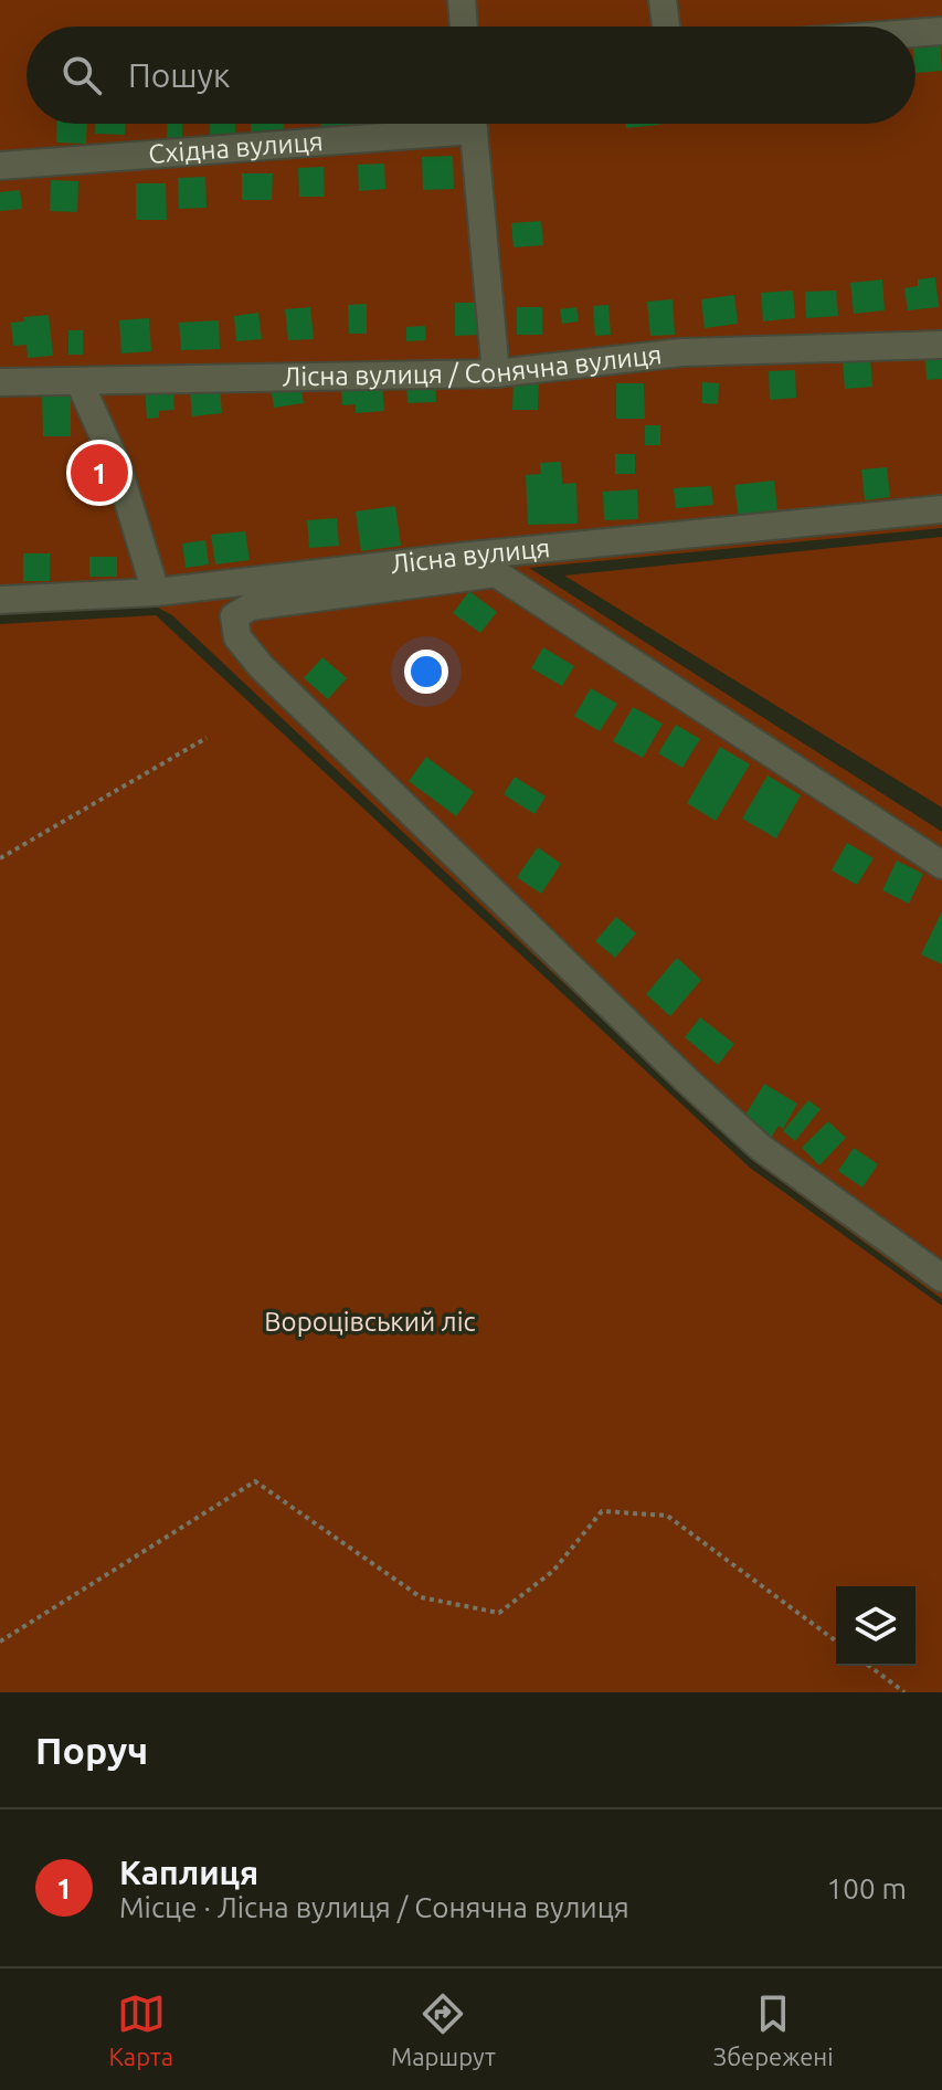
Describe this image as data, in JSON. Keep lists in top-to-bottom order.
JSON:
{
  "streets": {
    "street": ["Східна вулиця", "Лісна вулиця / Сонячна вулиця", "Лісна вулиця"]
  },
  "parks": ["Вороцівський ліс"],
  "page": {
    "search": "Пошук",
    "pins": "1",
    "heading": "Поруч",
    "list": [
      {
        "mark": "1",
        "name": "Каплиця",
        "note": "Місце · Лісна вулиця / Сонячна вулиця",
        "value": "100 m"
      }
    ],
    "nav": ["Карта", "Маршрут", "Збережені"]
  }
}
